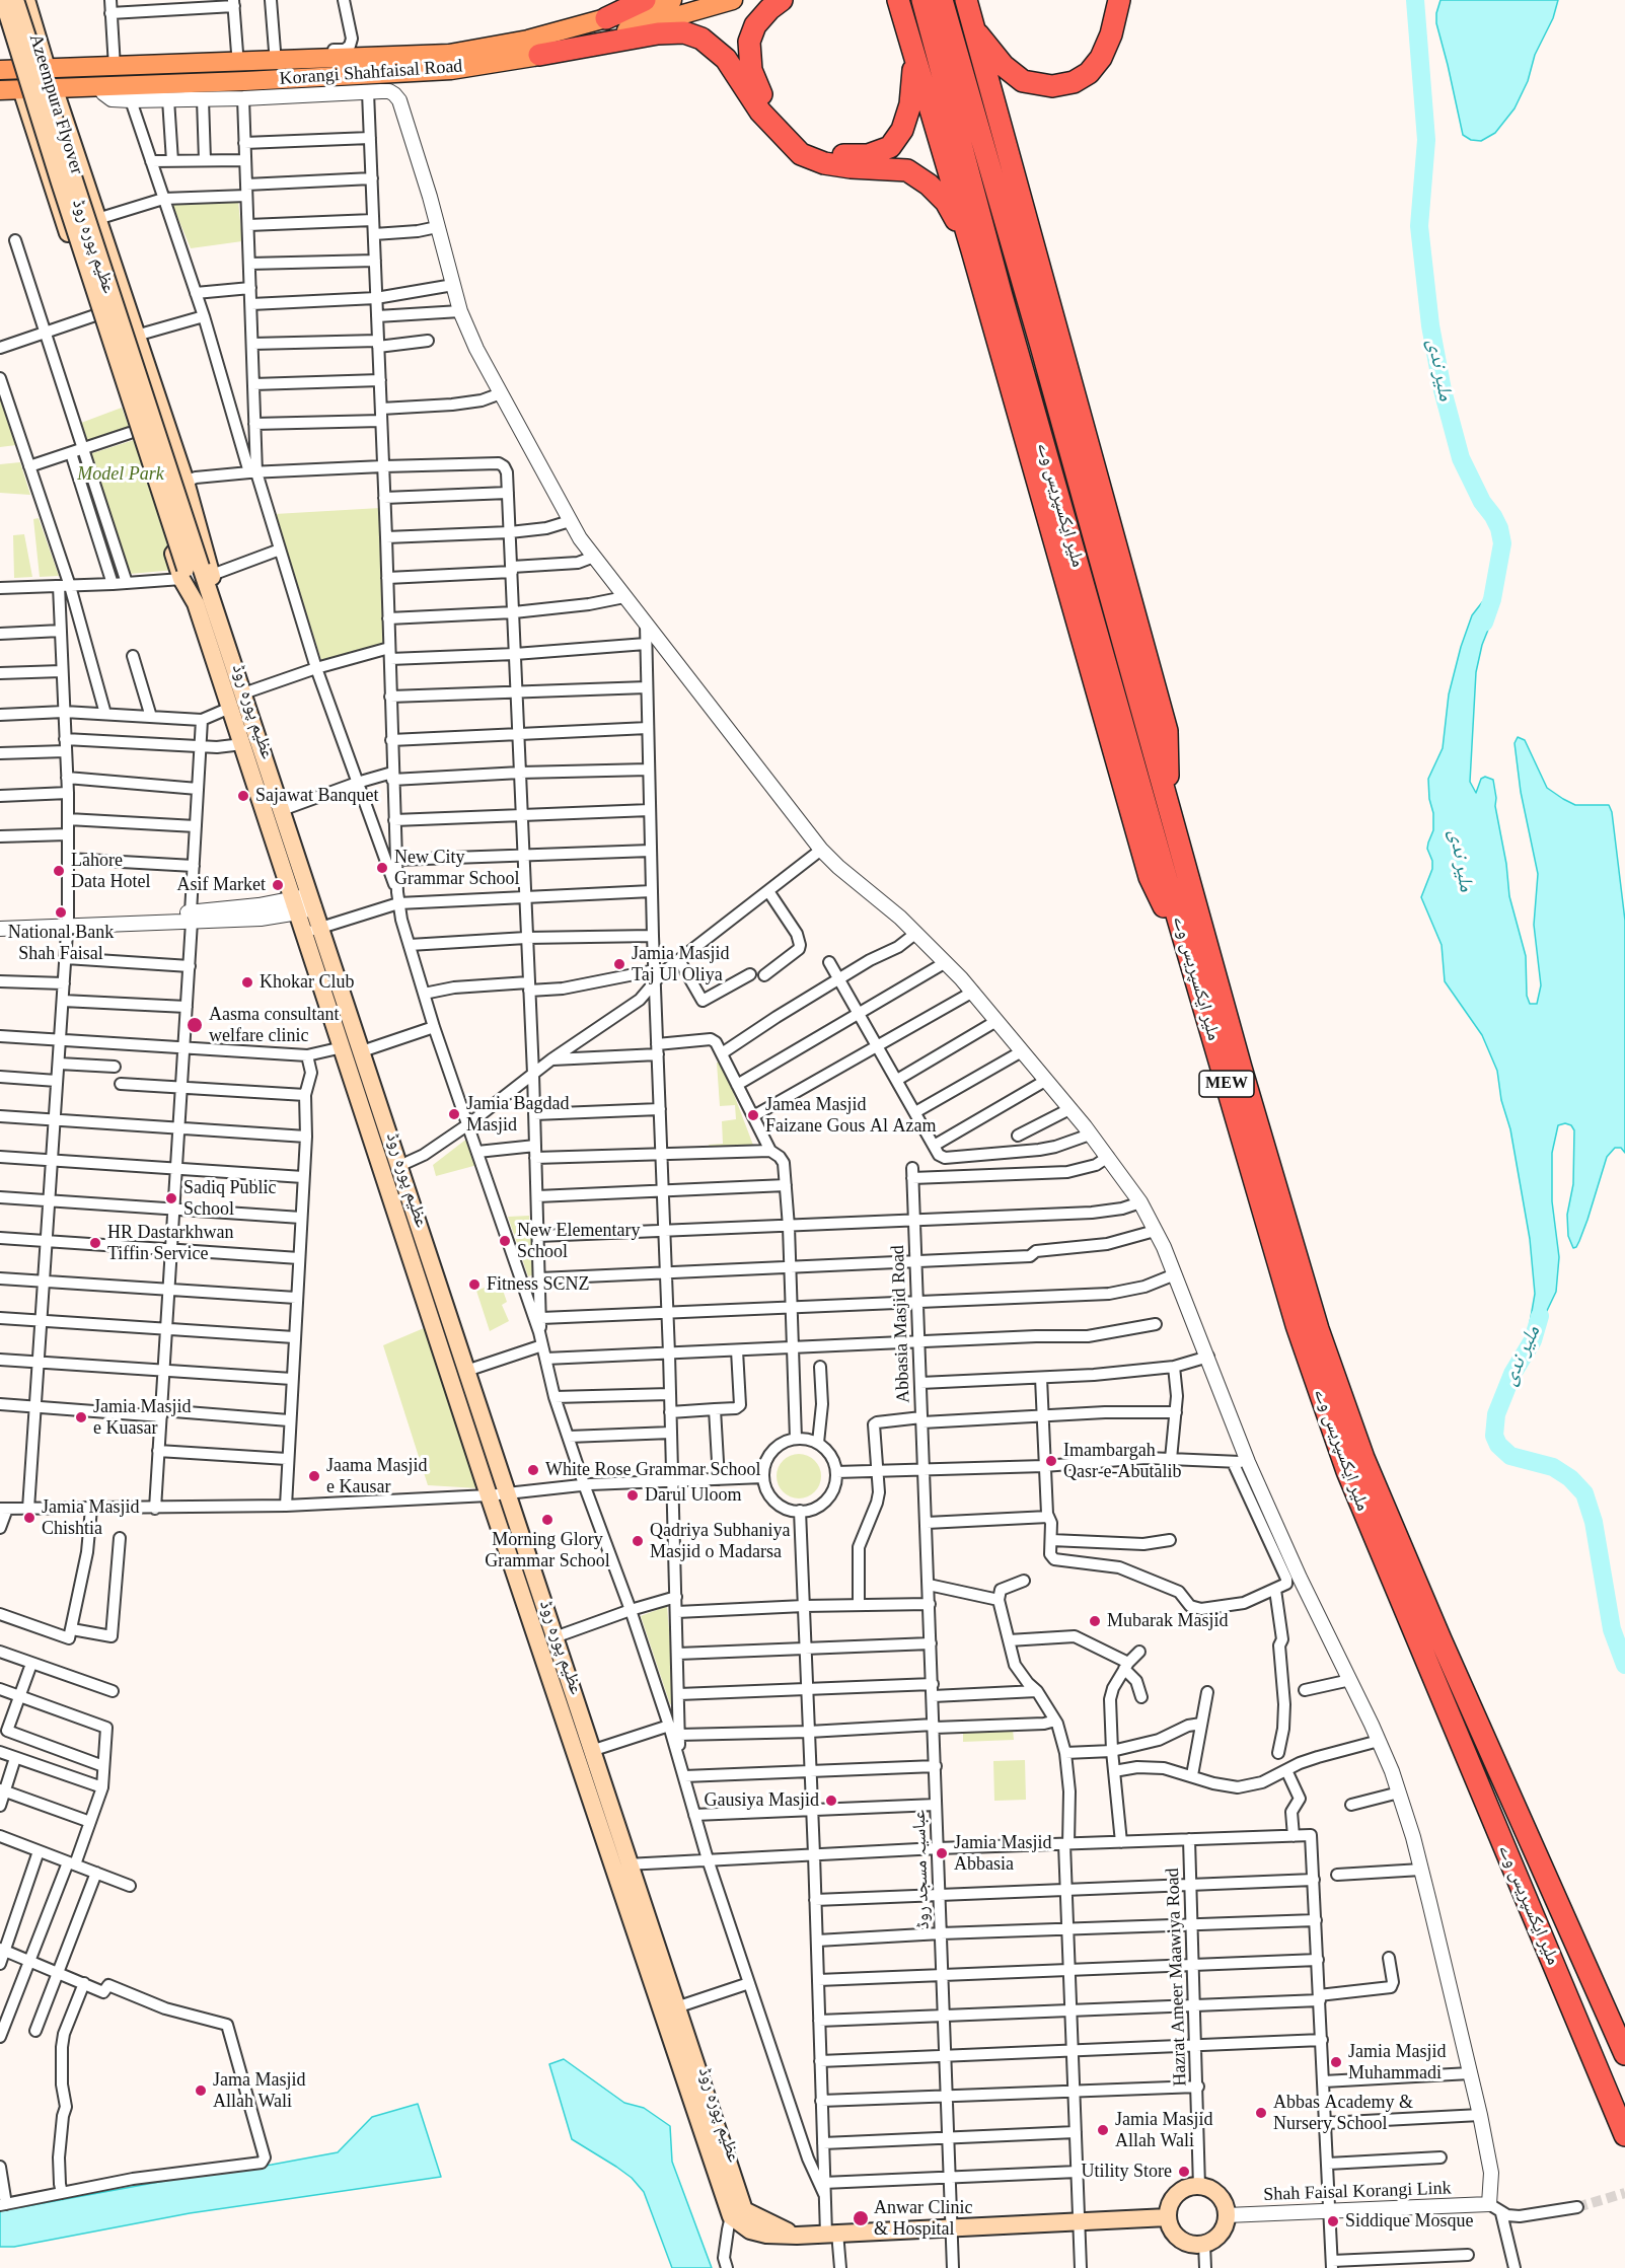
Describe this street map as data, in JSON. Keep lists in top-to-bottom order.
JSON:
{
  "streets": {
    "highway": ["ملیر ایکسپریس وے", "MEW"],
    "main road": ["Korangi Shahfaisal Road", "Azeempura Flyover", "عظیم پورہ روڈ"],
    "street": [
      "Abbasia Masjid Road",
      "عباسیہ مسجد روڈ",
      "Hazrat Ameer Maawiya Road",
      "Shah Faisal Korangi Link"
    ]
  },
  "crossings": [
    ["Korangi Shahfaisal Road", "عظیم پورہ روڈ"],
    ["Azeempura Flyover", "عظیم پورہ روڈ"],
    ["Abbasia Masjid Road", "عباسیہ مسجد روڈ"],
    ["Hazrat Ameer Maawiya Road", "Shah Faisal Korangi Link"]
  ],
  "water": ["ملیر ندی"],
  "parks": ["Model Park"],
  "places": [
    "Sajawat Banquet",
    "New City Grammar School",
    "Lahore Data Hotel",
    "Asif Market",
    "National Bank Shah Faisal",
    "Jamia Masjid Taj Ul Oliya",
    "Khokar Club",
    "Aasma consultant welfare clinic",
    "Jamia Bagdad Masjid",
    "Jamea Masjid Faizane Gous Al Azam",
    "Sadiq Public School",
    "New Elementary School",
    "HR Dastarkhwan Tiffin Service",
    "Fitness SCNZ",
    "Jamia Masjid e Kuasar",
    "Imambargah Qasr-e-Abutalib",
    "White Rose Grammar School",
    "Jaama Masjid e Kausar",
    "Darul Uloom",
    "Jamia Masjid Chishtia",
    "Morning Glory Grammar School",
    "Qadriya Subhaniya Masjid o Madarsa",
    "Mubarak Masjid",
    "Gausiya Masjid",
    "Jamia Masjid Abbasia",
    "Jamia Masjid Muhammadi",
    "Jama Masjid Allah Wali",
    "Abbas Academy & Nursery School",
    "Jamia Masjid Allah Wali",
    "Utility Store",
    "Anwar Clinic & Hospital",
    "Siddique Mosque"
  ]
}
